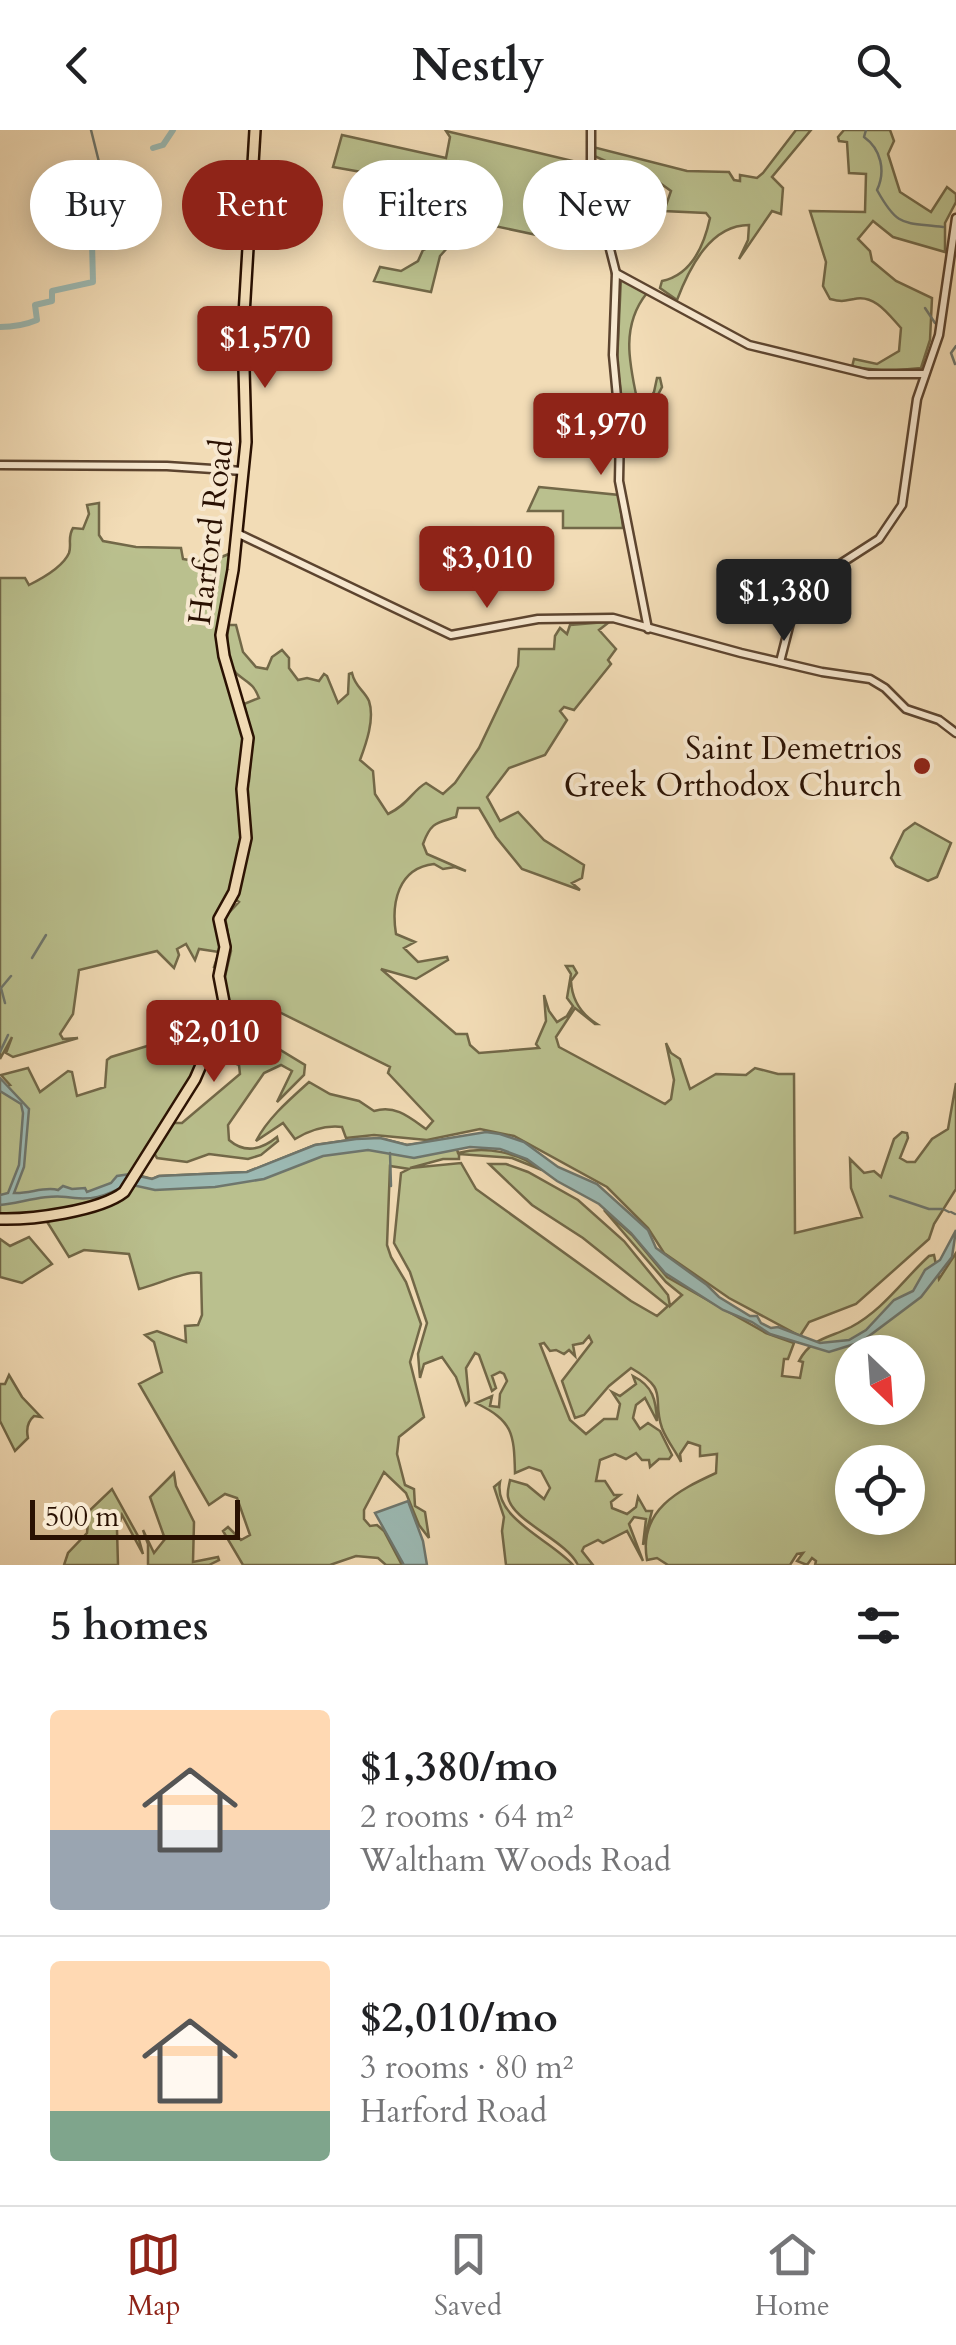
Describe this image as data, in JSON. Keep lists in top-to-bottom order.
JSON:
{
  "streets": {
    "main road": ["Harford Road"]
  },
  "places": ["Saint Demetrios Greek Orthodox Church"],
  "scale_bar": "500 m",
  "north": "bottom right",
  "page": {
    "header": "Nestly",
    "chip": [
      "Buy",
      "Rent",
      "Filters",
      "New"
    ],
    "price": [
      "$1,570",
      "$1,970",
      "$3,010",
      "$1,380",
      "$2,010"
    ],
    "scale": "500 m",
    "heading": "5 homes",
    "list": [
      {
        "name": "$1,380/mo",
        "note": "2 rooms · 64 m² · Waltham Woods Road"
      },
      {
        "name": "$2,010/mo",
        "note": "3 rooms · 80 m² · Harford Road"
      }
    ],
    "tabs": ["Map", "Saved", "Home"]
  }
}
